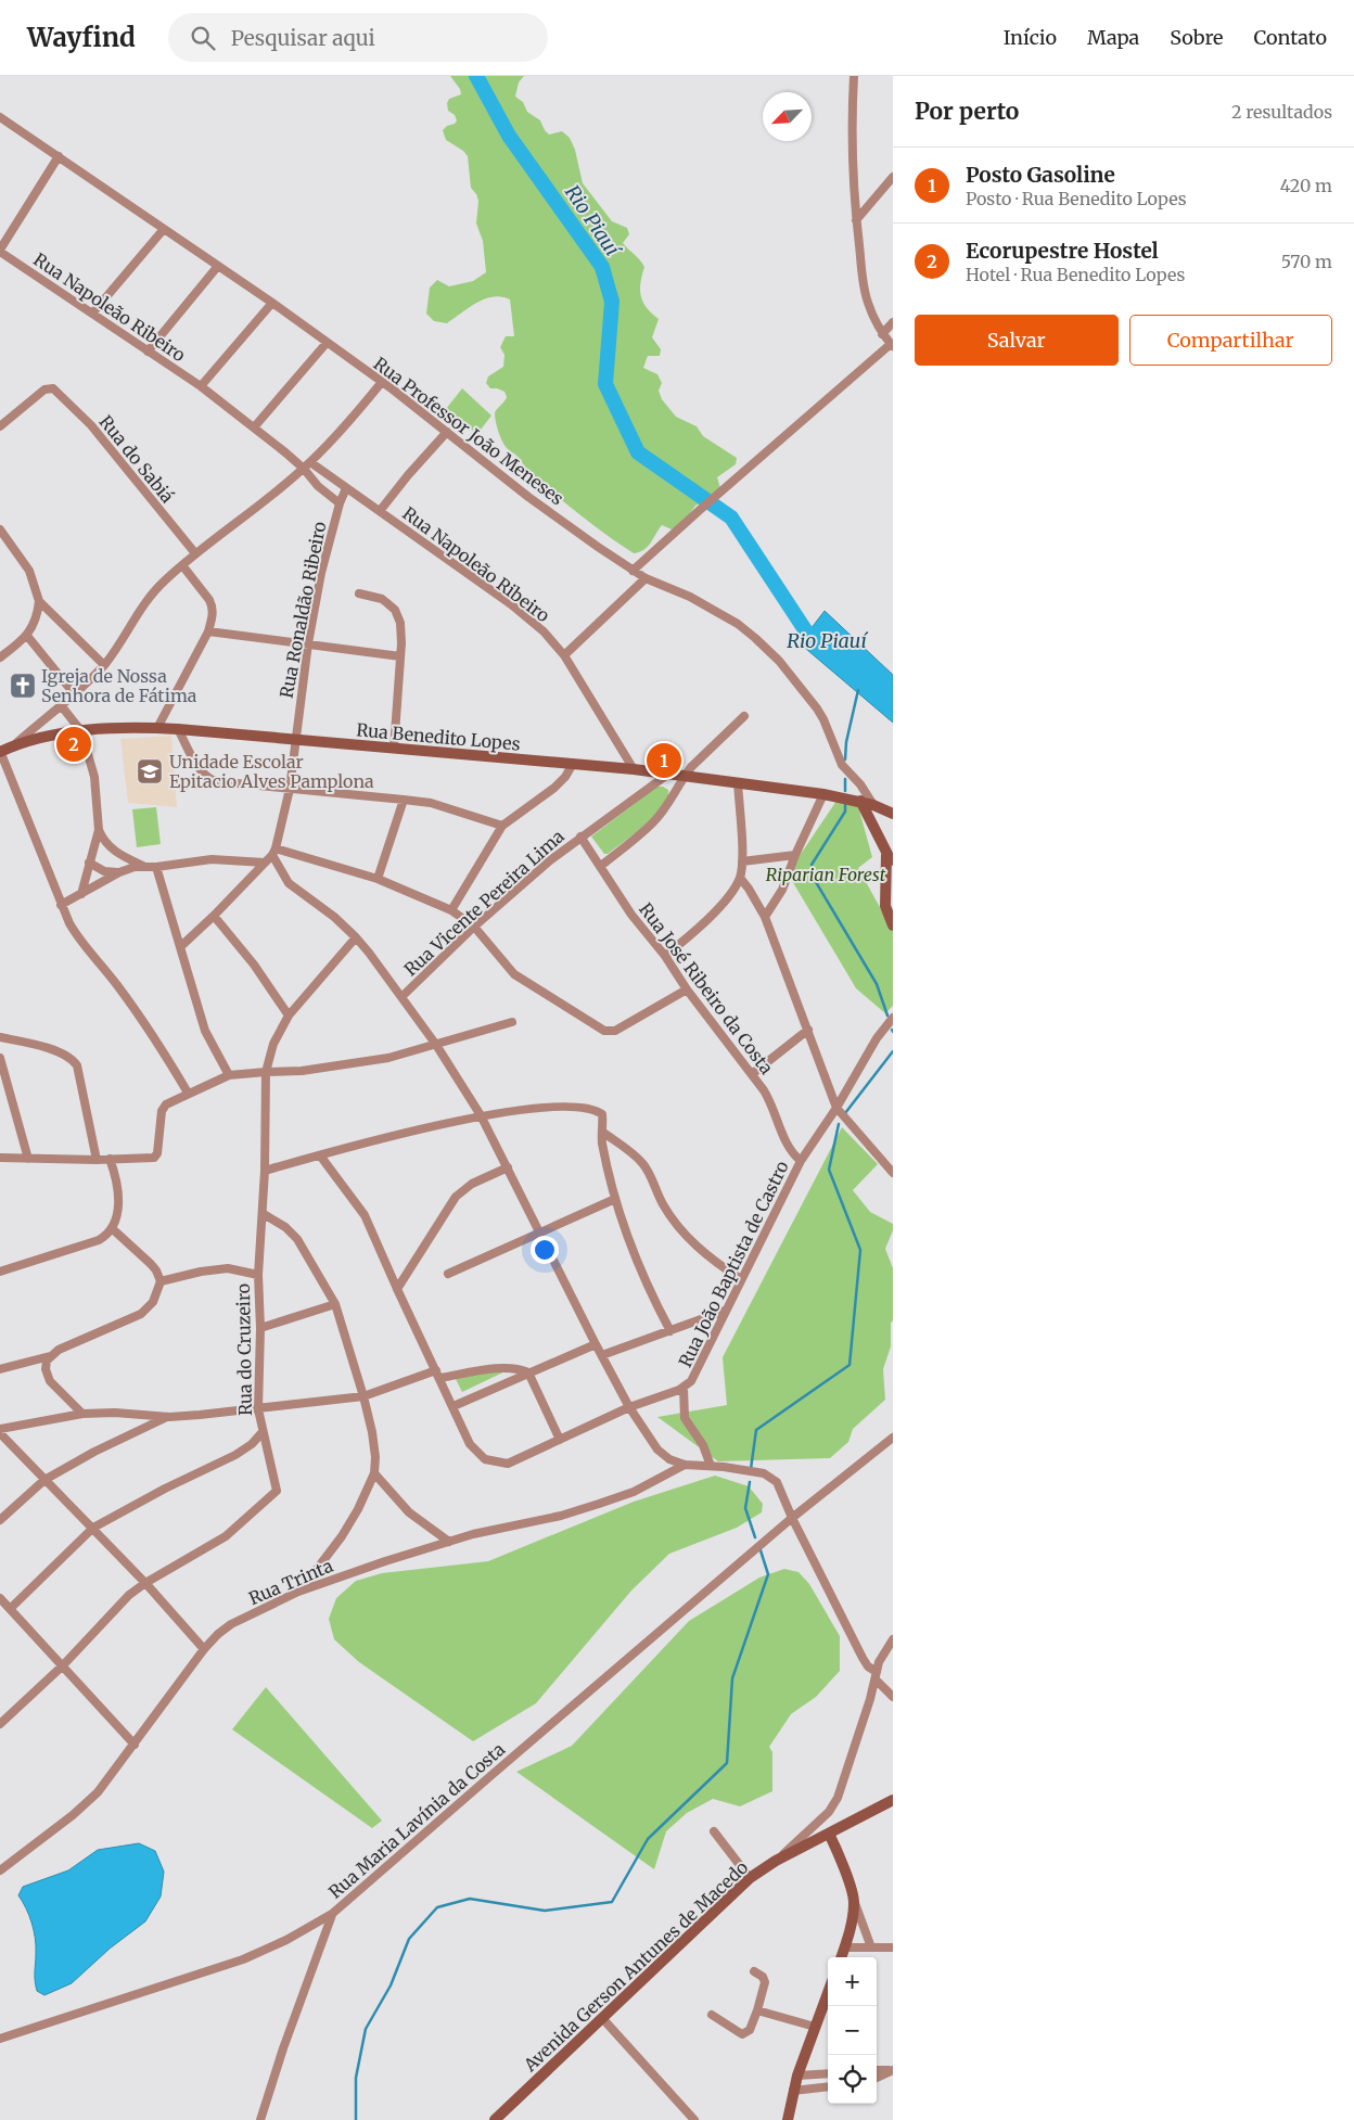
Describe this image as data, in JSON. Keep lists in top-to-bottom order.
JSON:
{
  "streets": {
    "main road": ["Rua Benedito Lopes", "Avenida Gerson Antunes de Macedo"],
    "street": [
      "Rua Napoleão Ribeiro",
      "Rua Professor João Meneses",
      "Rua do Sabiá",
      "Rua Ronaldão Ribeiro",
      "Rua Vicente Pereira Lima",
      "Rua José Ribeiro da Costa",
      "Rua João Baptista de Castro",
      "Rua do Cruzeiro",
      "Rua Trinta",
      "Rua Maria Lavínia da Costa"
    ]
  },
  "crossings": [
    ["Rua Napoleão Ribeiro", "Rua Ronaldão Ribeiro"],
    ["Rua Napoleão Ribeiro", "Rua Benedito Lopes"],
    ["Rua Professor João Meneses", "Rua Benedito Lopes"],
    ["Rua Ronaldão Ribeiro", "Rua Benedito Lopes"],
    ["Rua Benedito Lopes", "Rua Vicente Pereira Lima"],
    ["Rua Vicente Pereira Lima", "Rua José Ribeiro da Costa"],
    ["Rua José Ribeiro da Costa", "Rua João Baptista de Castro"]
  ],
  "water": ["Rio Piauí"],
  "parks": ["Riparian Forest"],
  "places": {
    "church": ["Igreja de Nossa Senhora de Fátima"],
    "school or university": ["Unidade Escolar Epitacio Alves Pamplona"]
  },
  "north": "bottom left",
  "page": {
    "header": "Wayfind",
    "search": "Pesquisar aqui",
    "nav": [
      "Início",
      "Mapa",
      "Sobre",
      "Contato"
    ],
    "heading": ["Por perto", "2 resultados"],
    "list": [
      {
        "mark": "1",
        "name": "Posto Gasoline",
        "note": "Posto · Rua Benedito Lopes",
        "value": "420 m"
      },
      {
        "mark": "2",
        "name": "Ecorupestre Hostel",
        "note": "Hotel · Rua Benedito Lopes",
        "value": "570 m"
      }
    ],
    "buttons": ["Salvar", "Compartilhar"],
    "pins": ["2", "1"],
    "map_buttons": ["+", "−"]
  }
}
